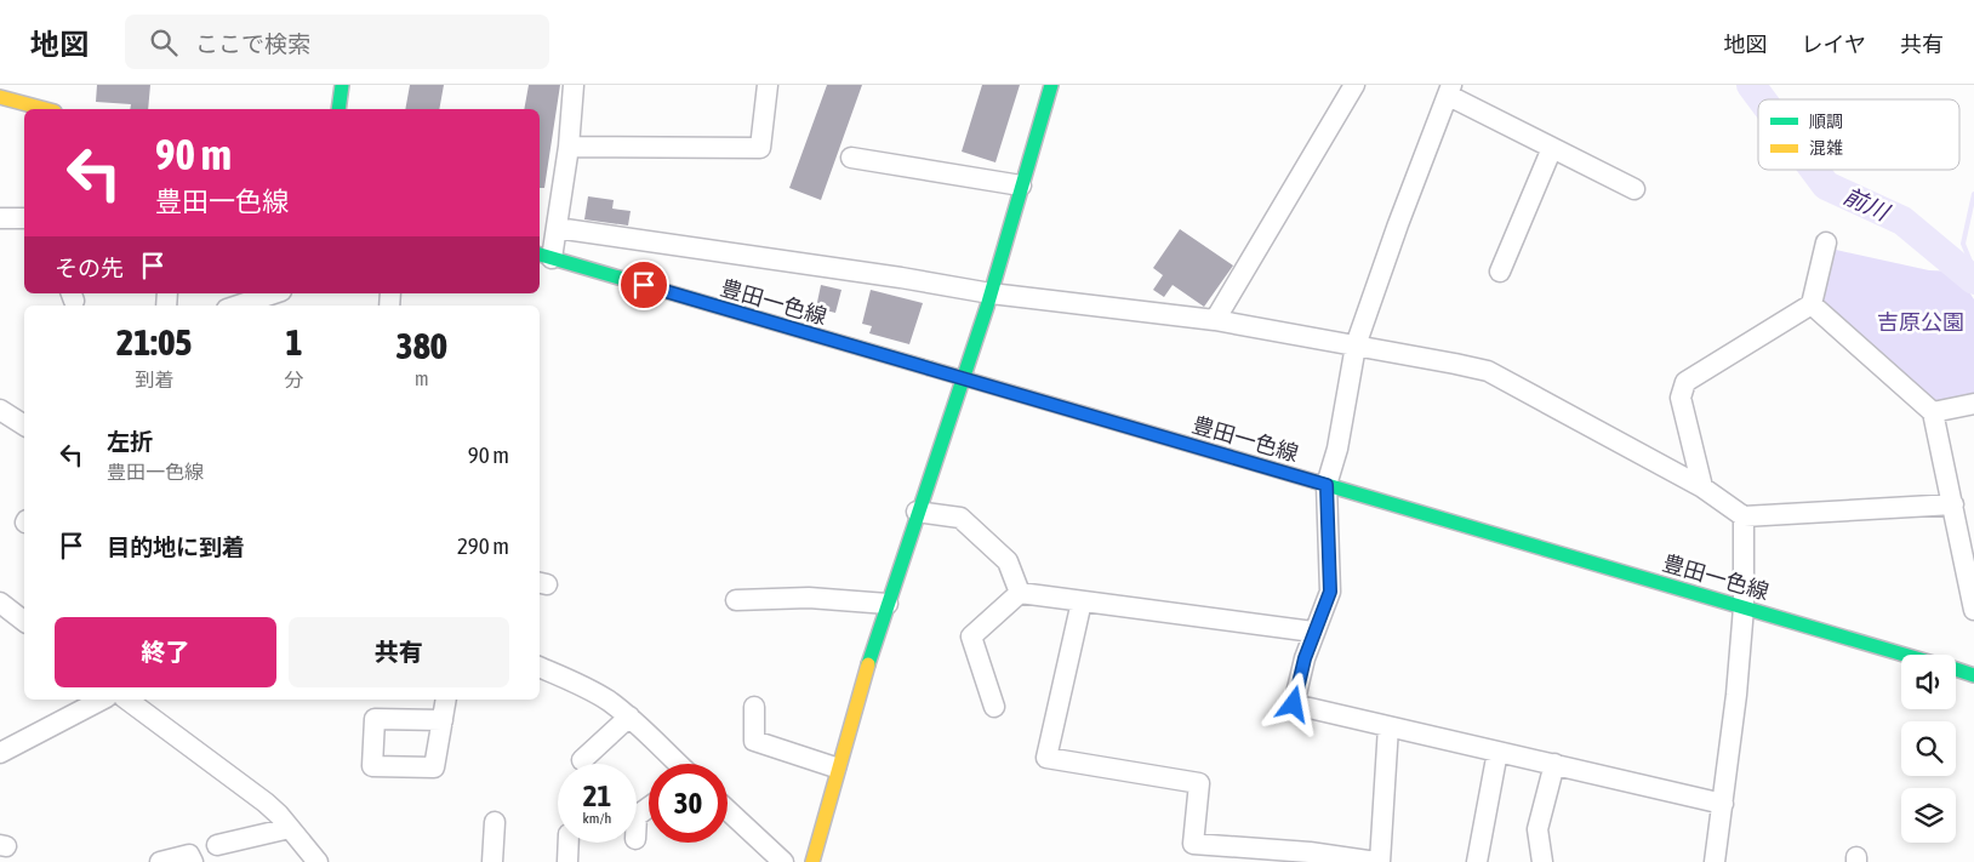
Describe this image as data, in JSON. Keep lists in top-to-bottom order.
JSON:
{
  "streets": {
    "main road": ["豊田一色線"]
  },
  "water": ["前川"],
  "parks": ["吉原公園"],
  "legend": ["順調", "混雑"],
  "page": {
    "header": "地図",
    "search": "ここで検索",
    "nav": ["地図", "レイヤ", "共有"],
    "turn": ["90 m", "豊田一色線"],
    "then": "その先",
    "eta": [
      "21:05",
      "到着",
      "1",
      "分",
      "380",
      "m"
    ],
    "list": [
      {
        "name": "左折",
        "note": "豊田一色線",
        "value": "90 m"
      },
      {
        "name": "目的地に到着",
        "value": "290 m"
      }
    ],
    "buttons": ["終了", "共有"],
    "speed": "21 km/h",
    "limit": "30"
  }
}
